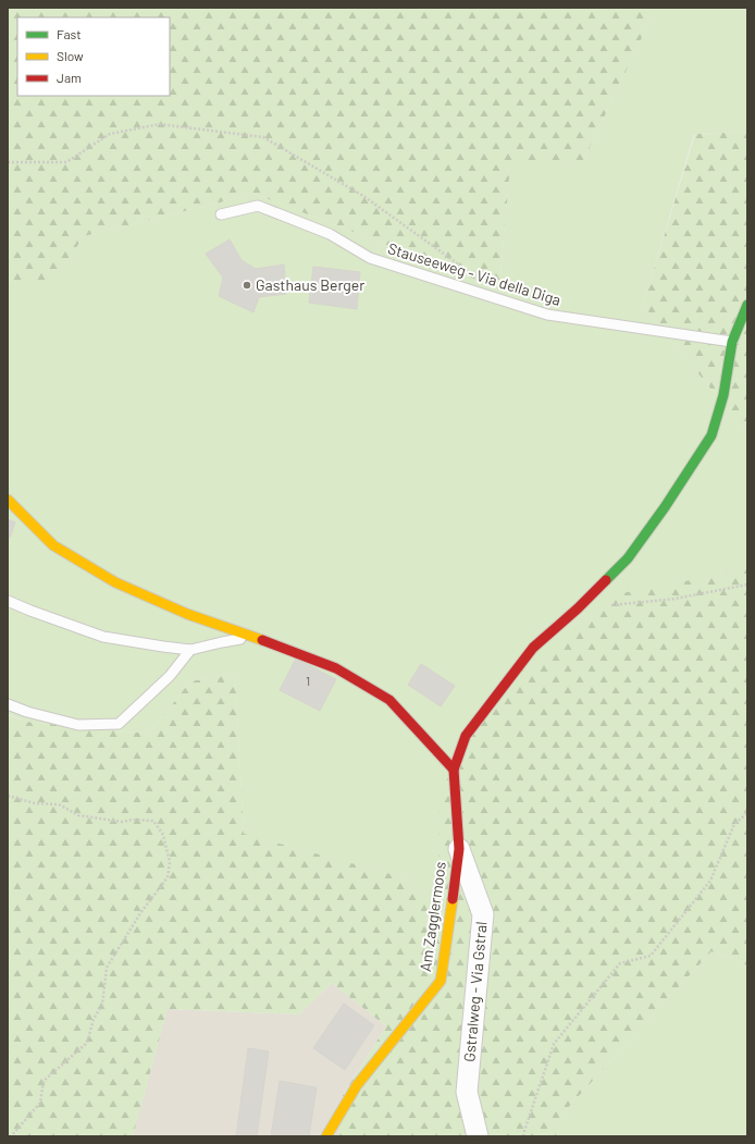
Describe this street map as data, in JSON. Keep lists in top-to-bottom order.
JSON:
{
  "streets": {
    "street": ["Am Zagglermoos", "Gstralweg - Via Gstral"],
    "lane": ["Stauseeweg - Via della Diga"]
  },
  "crossings": [
    ["Am Zagglermoos", "Gstralweg - Via Gstral"]
  ],
  "places": ["Gasthaus Berger"],
  "house_numbers": ["1"],
  "legend": ["Fast", "Slow", "Jam"]
}
